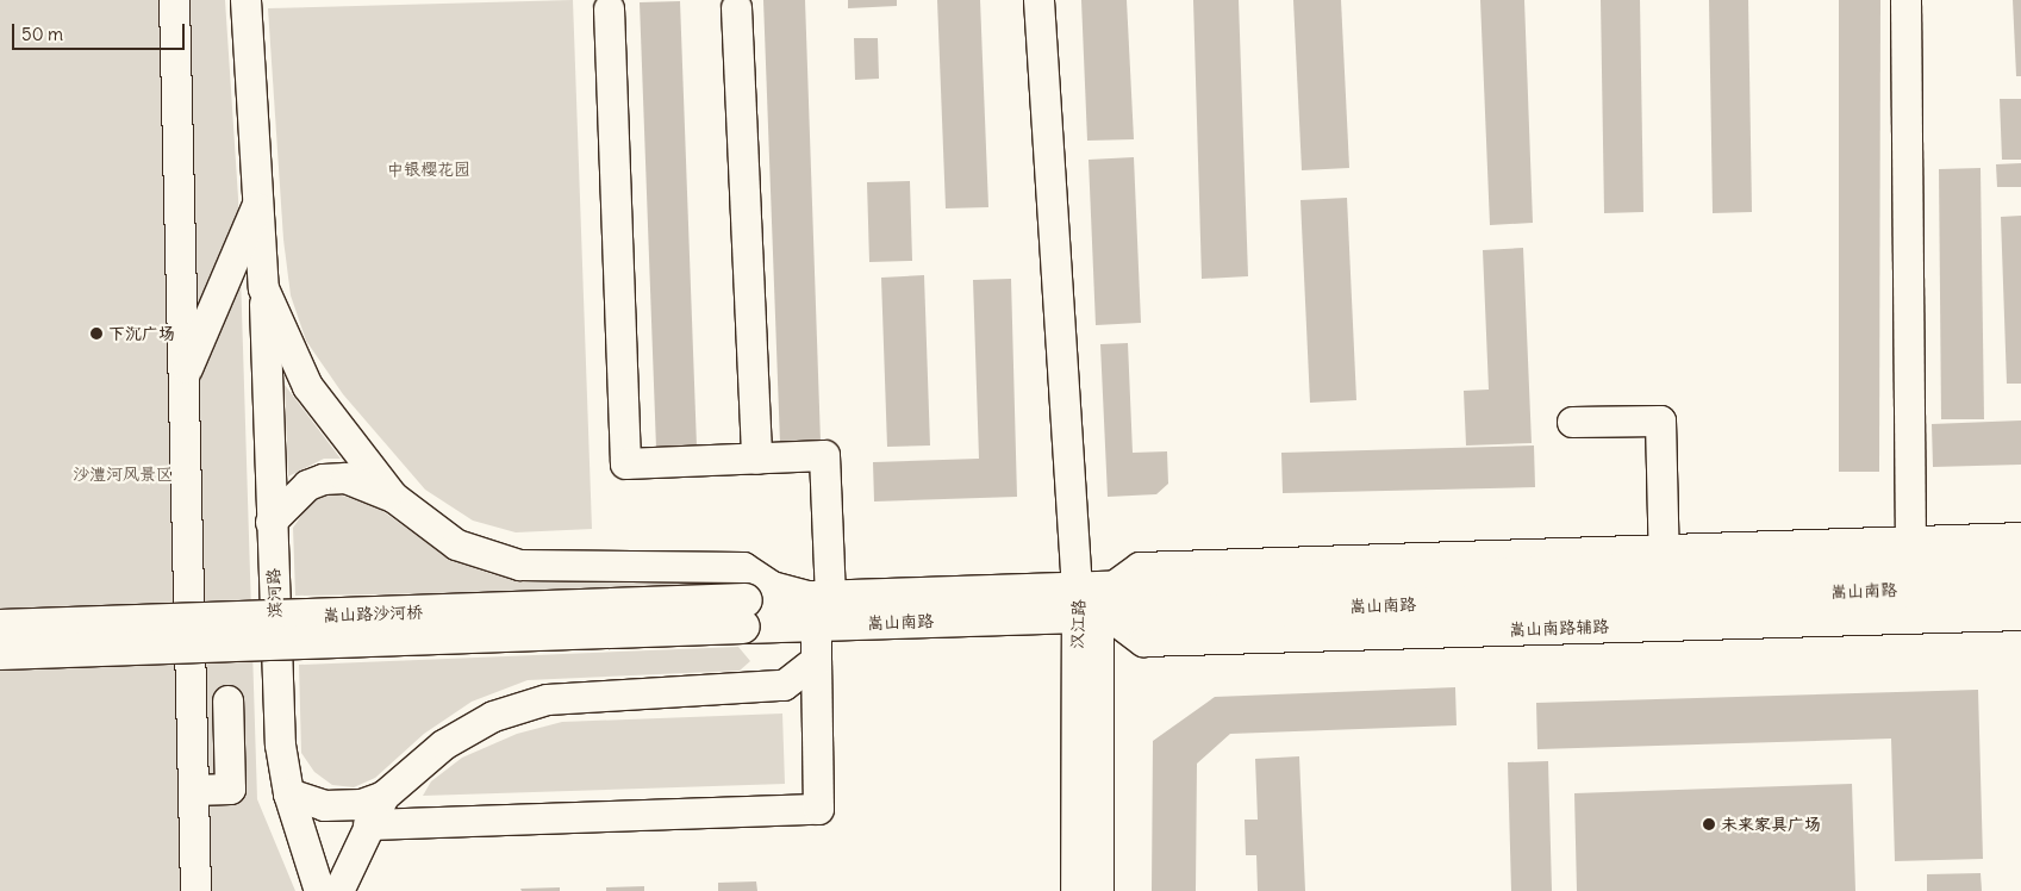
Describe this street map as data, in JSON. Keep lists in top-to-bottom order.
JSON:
{
  "streets": {
    "main road": ["嵩山南路", "嵩山路沙河桥"],
    "street": ["滨河路", "汉江路", "嵩山南路辅路"]
  },
  "crossings": [
    ["嵩山南路", "嵩山路沙河桥"],
    ["嵩山南路", "汉江路"],
    ["嵩山南路", "嵩山南路辅路"],
    ["汉江路", "嵩山南路辅路"]
  ],
  "parks": ["中银樱花园", "沙澧河风景区"],
  "places": ["下沉广场", "未来家具广场"],
  "scale_bar": "50 m"
}
